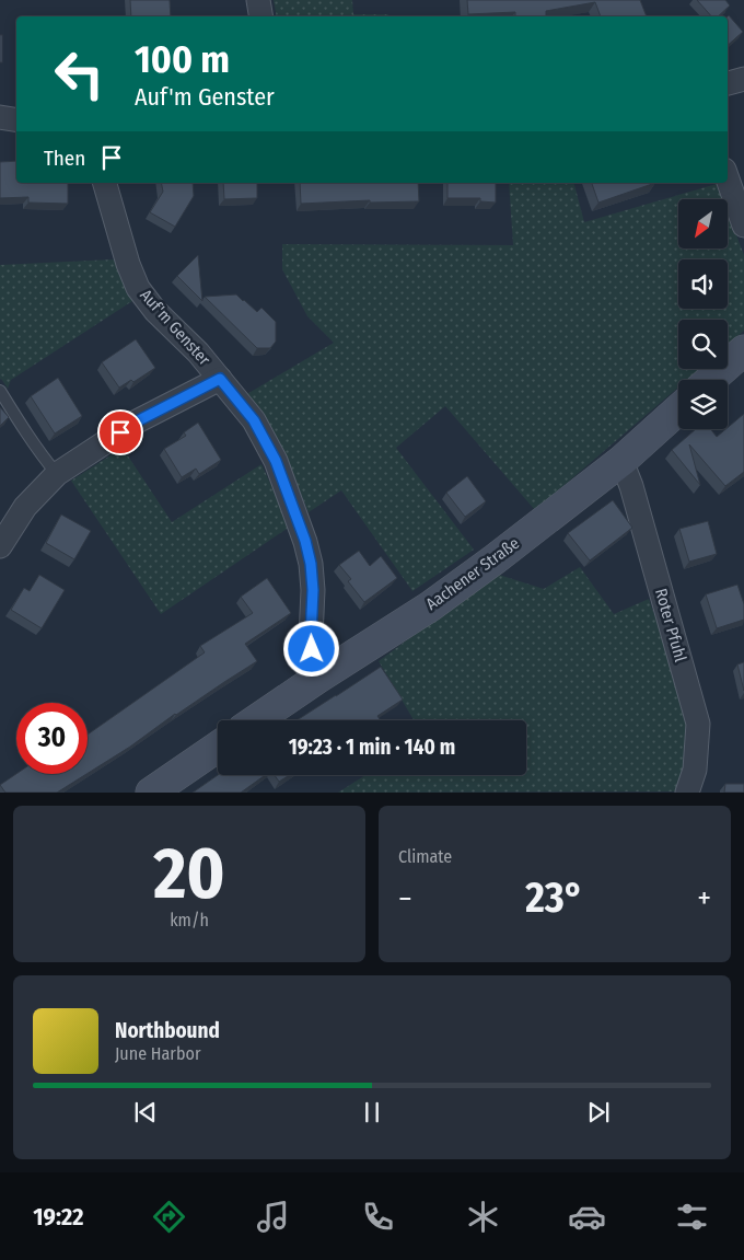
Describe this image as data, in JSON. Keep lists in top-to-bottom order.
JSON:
{
  "streets": {
    "street": ["Auf'm Genster", "Aachener Straße", "Roter Pfuhl"]
  },
  "crossings": [
    ["Auf'm Genster", "Aachener Straße"],
    ["Aachener Straße", "Roter Pfuhl"]
  ],
  "north": "bottom left",
  "page": {
    "turn": ["100 m", "Auf'm Genster"],
    "then": "Then",
    "limit": "30",
    "trip": "19:23 · 1 min · 140 m",
    "tile": [
      ["20", "km/h"],
      "Climate"
    ],
    "heat": ["−", "23°", "+"],
    "song": ["Northbound", "June Harbor"],
    "tabs": "19:22"
  }
}
